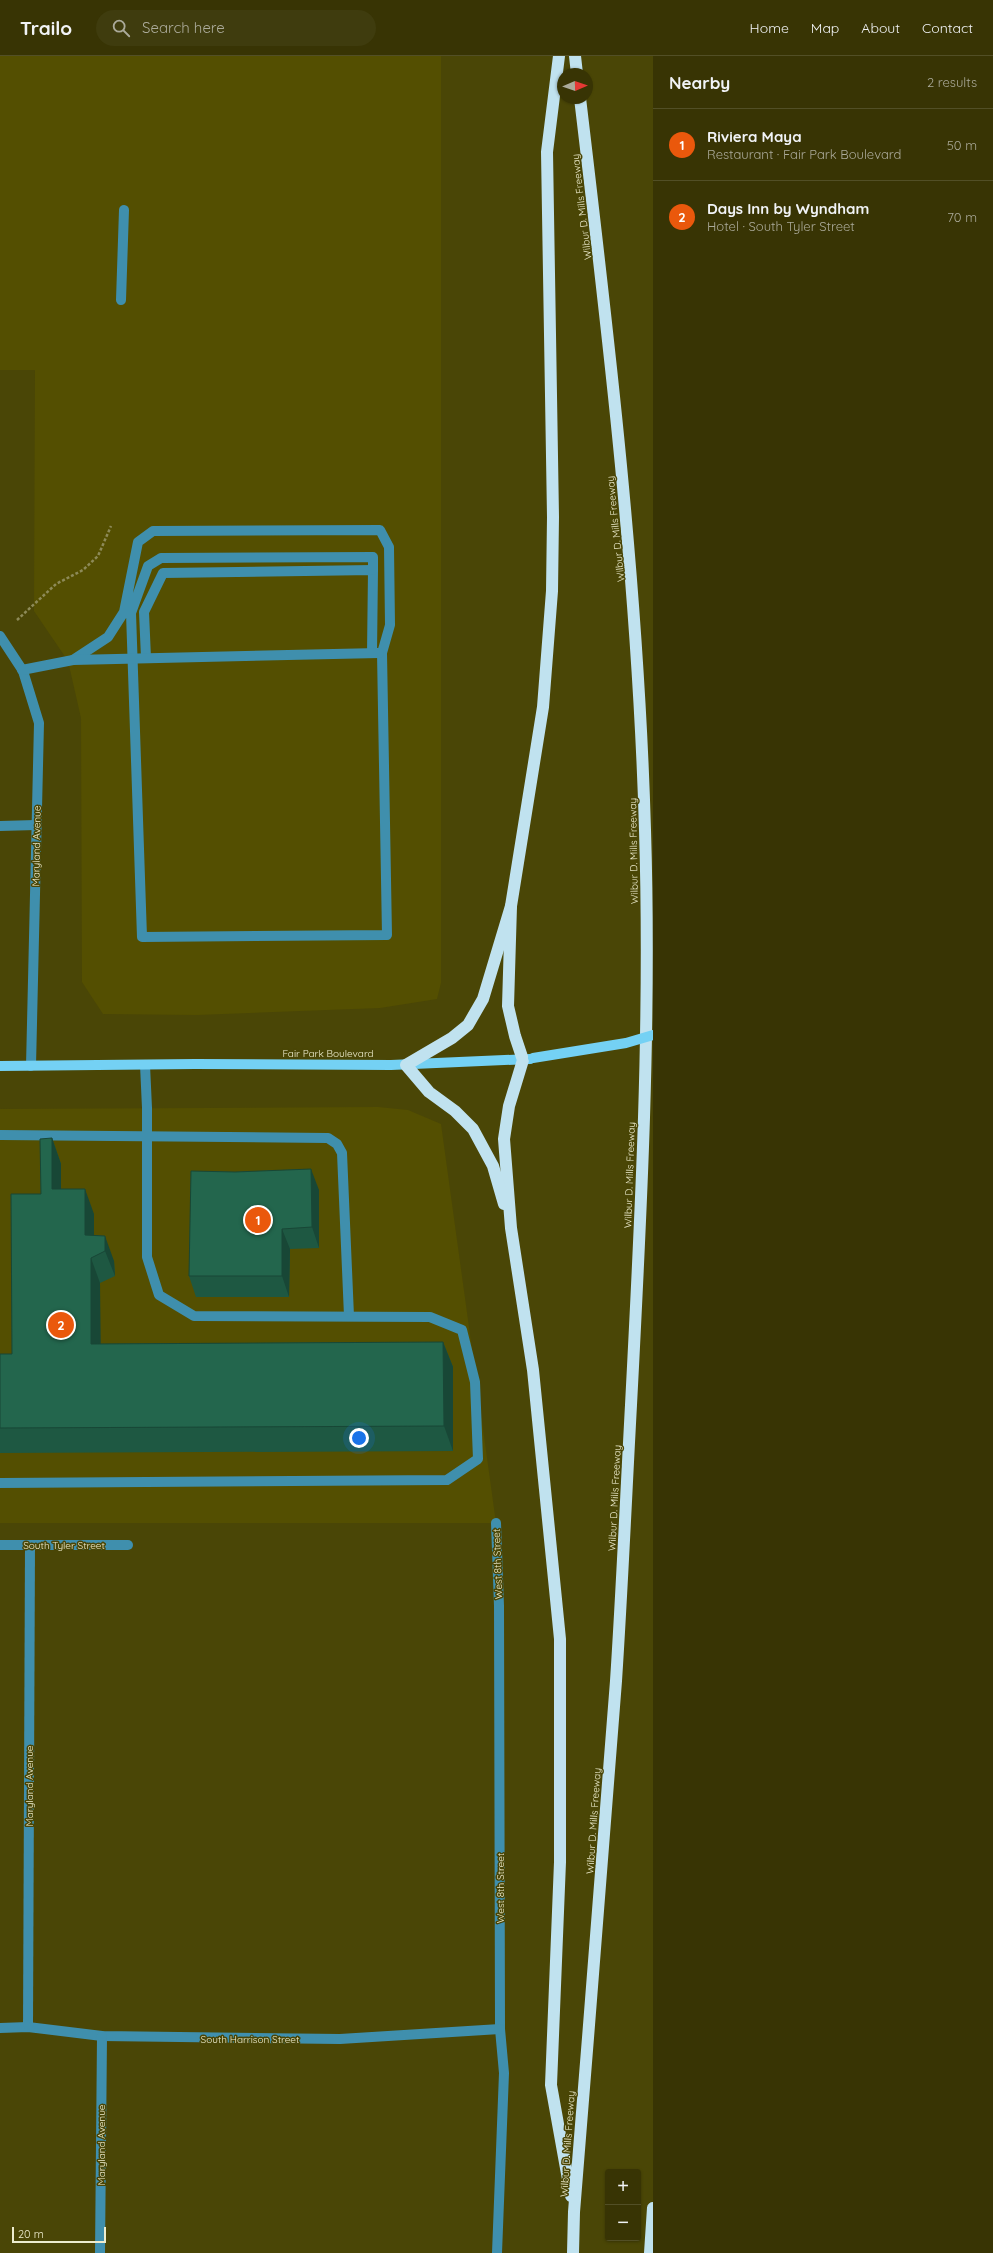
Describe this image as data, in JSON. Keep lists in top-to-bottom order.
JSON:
{
  "streets": {
    "highway": ["Wilbur D. Mills Freeway"],
    "main road": ["Fair Park Boulevard"],
    "street": [
      "Maryland Avenue",
      "South Tyler Street",
      "West 8th Street",
      "South Harrison Street"
    ]
  },
  "crossings": [
    ["Maryland Avenue", "Fair Park Boulevard"],
    ["Maryland Avenue", "South Tyler Street"],
    ["Maryland Avenue", "South Harrison Street"],
    ["West 8th Street", "South Harrison Street"]
  ],
  "scale_bar": "20 m",
  "north": "right",
  "page": {
    "header": "Trailo",
    "search": "Search here",
    "nav": [
      "Home",
      "Map",
      "About",
      "Contact"
    ],
    "heading": ["Nearby", "2 results"],
    "list": [
      {
        "mark": "1",
        "name": "Riviera Maya",
        "note": "Restaurant · Fair Park Boulevard",
        "value": "50 m"
      },
      {
        "mark": "2",
        "name": "Days Inn by Wyndham",
        "note": "Hotel · South Tyler Street",
        "value": "70 m"
      }
    ],
    "pins": ["1", "2"],
    "map_buttons": ["+", "−"],
    "scale": "20 m"
  }
}
